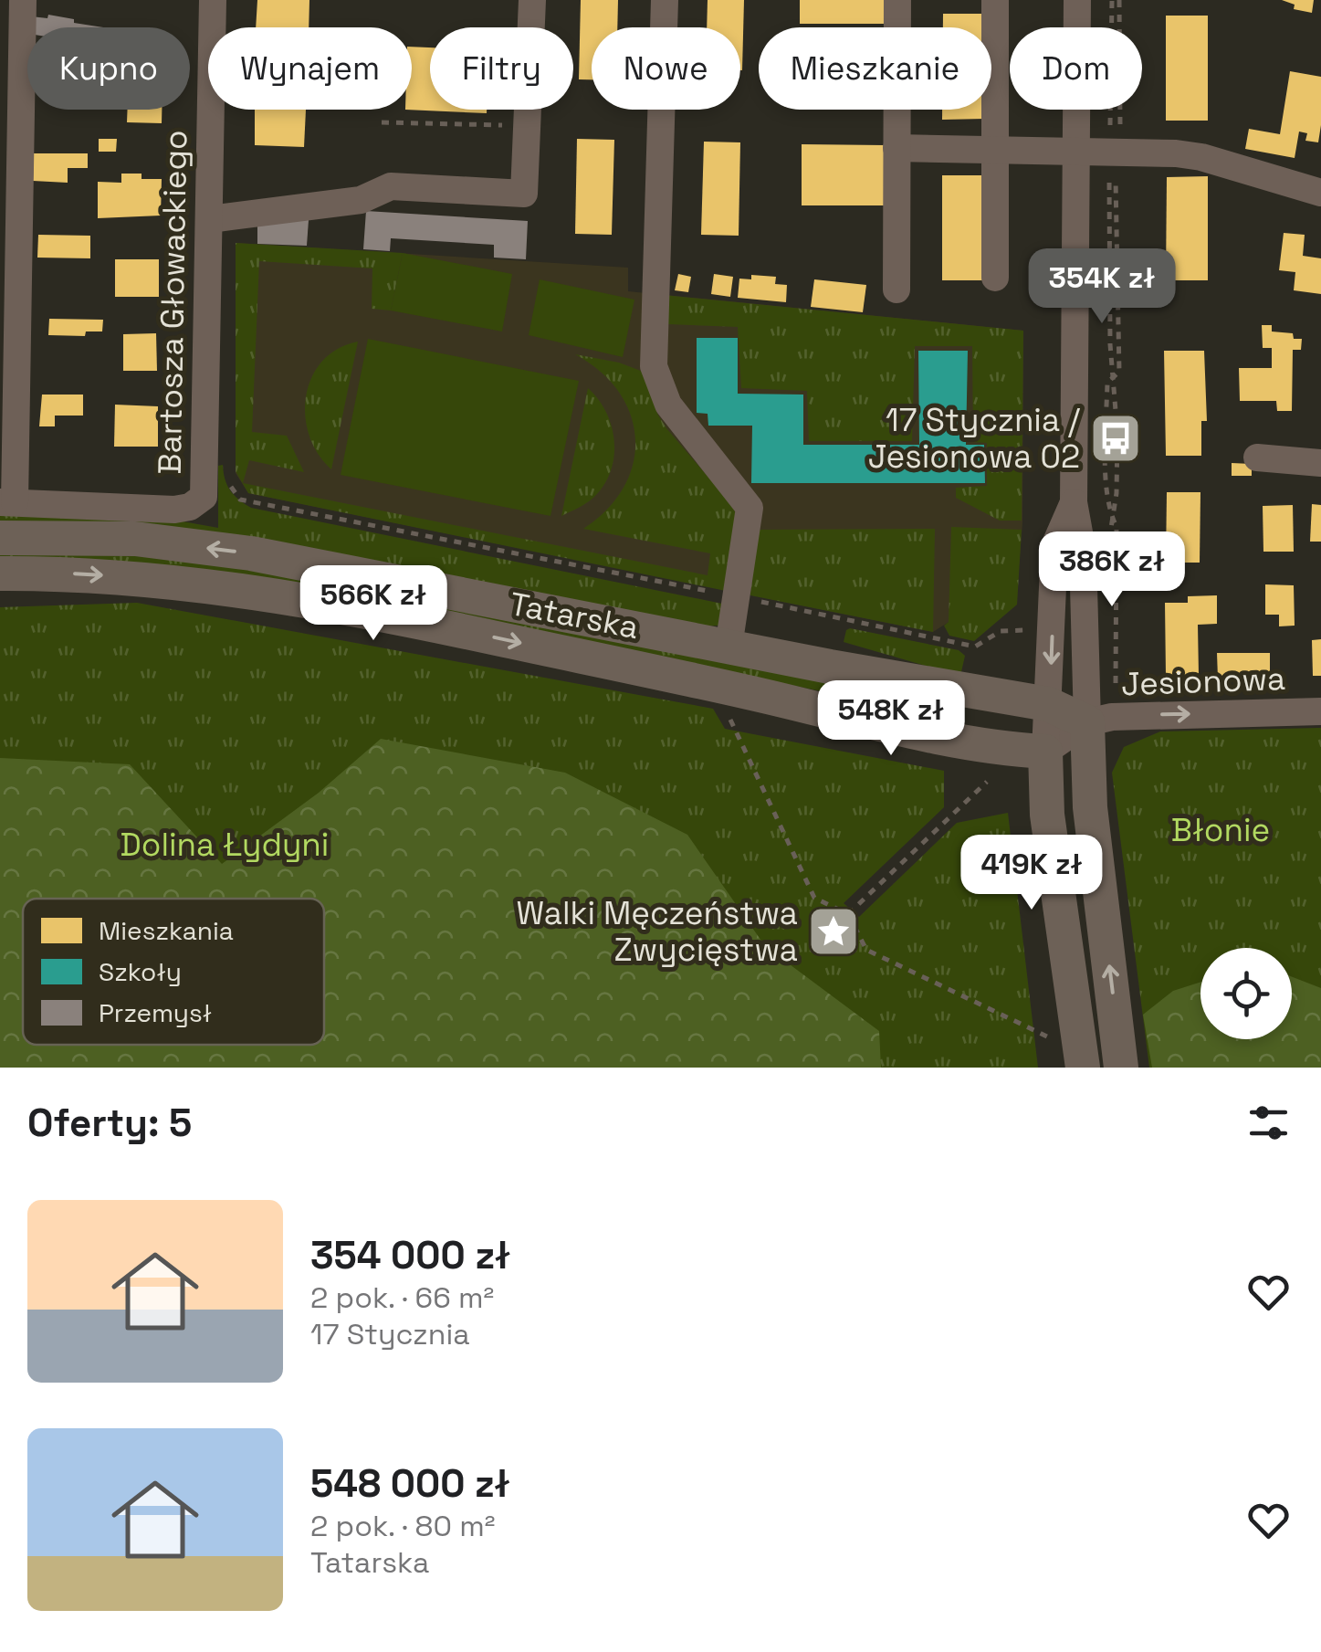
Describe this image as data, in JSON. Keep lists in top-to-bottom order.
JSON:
{
  "streets": {
    "main road": ["Tatarska"],
    "street": ["Bartosza Głowackiego", "Jesionowa"]
  },
  "crossings": [
    ["Tatarska", "Jesionowa"]
  ],
  "one_way": ["Jesionowa"],
  "parks": ["Błonie", "Dolina Łydyni"],
  "places": {
    "bus stop": ["17 Stycznia / Jesionowa 02"],
    "place": ["Walki Męczeństwa Zwycięstwa"]
  },
  "legend": ["Mieszkania", "Szkoły", "Przemysł"],
  "page": {
    "chip": [
      "Kupno",
      "Wynajem",
      "Filtry",
      "Nowe",
      "Mieszkanie",
      "Dom"
    ],
    "price": [
      "354K zł",
      "386K zł",
      "566K zł",
      "548K zł",
      "419K zł"
    ],
    "heading": "Oferty: 5",
    "list": [
      {
        "name": "354 000 zł",
        "note": "2 pok. · 66 m² · 17 Stycznia"
      },
      {
        "name": "548 000 zł",
        "note": "2 pok. · 80 m² · Tatarska"
      }
    ]
  }
}
